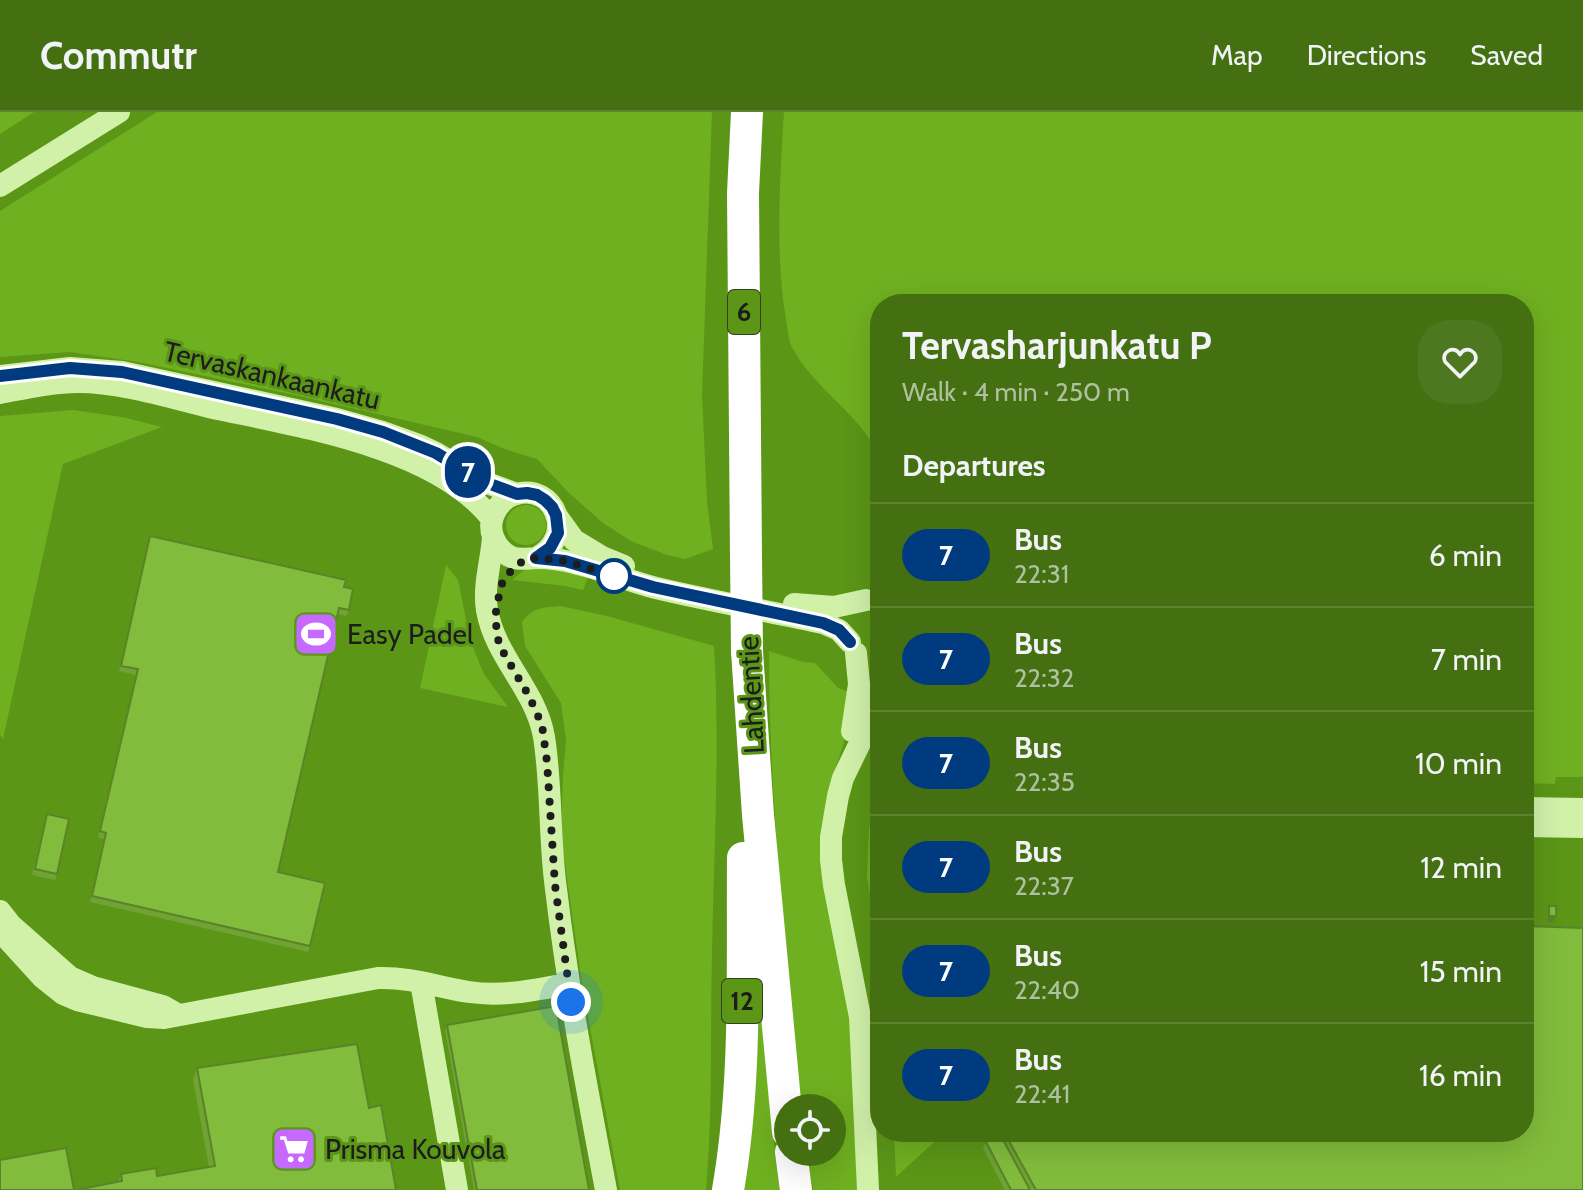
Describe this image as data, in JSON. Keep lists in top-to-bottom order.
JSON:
{
  "streets": {
    "highway": ["6", "Lahdentie", "12"],
    "street": ["Tervaskankaankatu"]
  },
  "crossings": [
    ["Lahdentie", "12"]
  ],
  "places": {
    "sports": ["Easy Padel"],
    "supermarket": ["Prisma Kouvola"]
  },
  "lines": ["bus line 7"],
  "page": {
    "header": "Commutr",
    "nav": ["Map", "Directions", "Saved"],
    "on_map": "7",
    "heading": [
      ["Tervasharjunkatu P", "Walk · 4 min · 250 m"],
      "Departures"
    ],
    "list": [
      {
        "mark": "7",
        "name": "Bus",
        "note": "22:31",
        "value": "6 min"
      },
      {
        "mark": "7",
        "name": "Bus",
        "note": "22:32",
        "value": "7 min"
      },
      {
        "mark": "7",
        "name": "Bus",
        "note": "22:35",
        "value": "10 min"
      },
      {
        "mark": "7",
        "name": "Bus",
        "note": "22:37",
        "value": "12 min"
      },
      {
        "mark": "7",
        "name": "Bus",
        "note": "22:40",
        "value": "15 min"
      },
      {
        "mark": "7",
        "name": "Bus",
        "note": "22:41",
        "value": "16 min"
      }
    ]
  }
}
